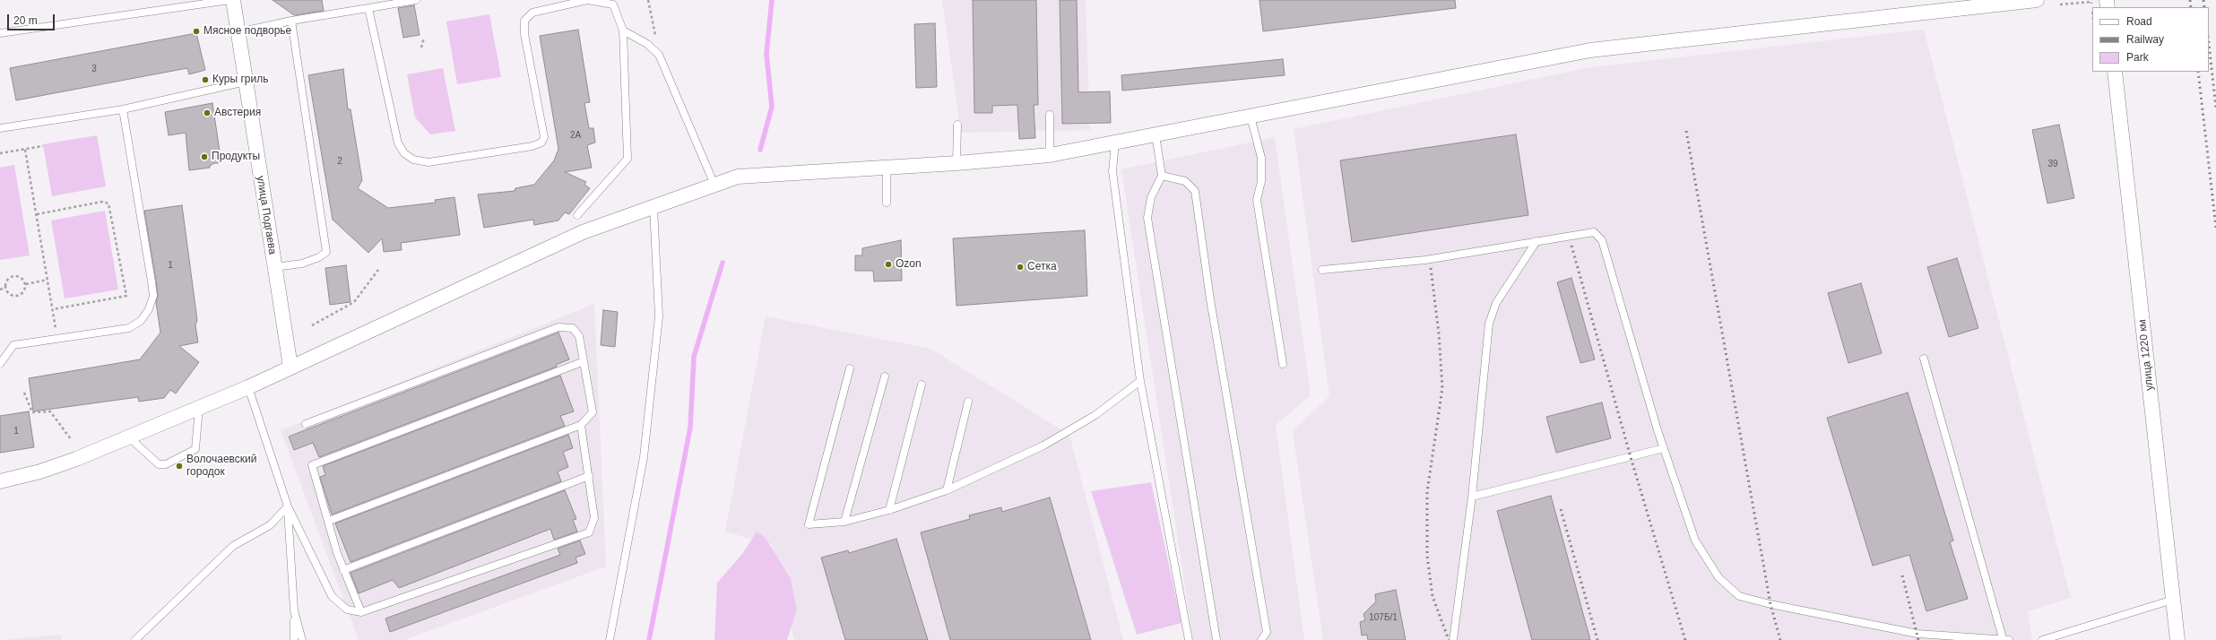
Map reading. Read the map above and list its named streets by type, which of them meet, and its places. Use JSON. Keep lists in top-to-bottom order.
{
  "streets": {
    "street": ["улица Подгаева", "улица 1220 км"]
  },
  "places": [
    "Мясное подворье",
    "Куры гриль",
    "Австерия",
    "Продукты",
    "Ozon",
    "Сетка",
    "Волочаевский городок"
  ],
  "house_numbers": [
    "3",
    "2А",
    "2",
    "39",
    "1",
    "1",
    "107Б/1"
  ],
  "legend": ["Road", "Railway", "Park"],
  "scale_bar": "20 m"
}
